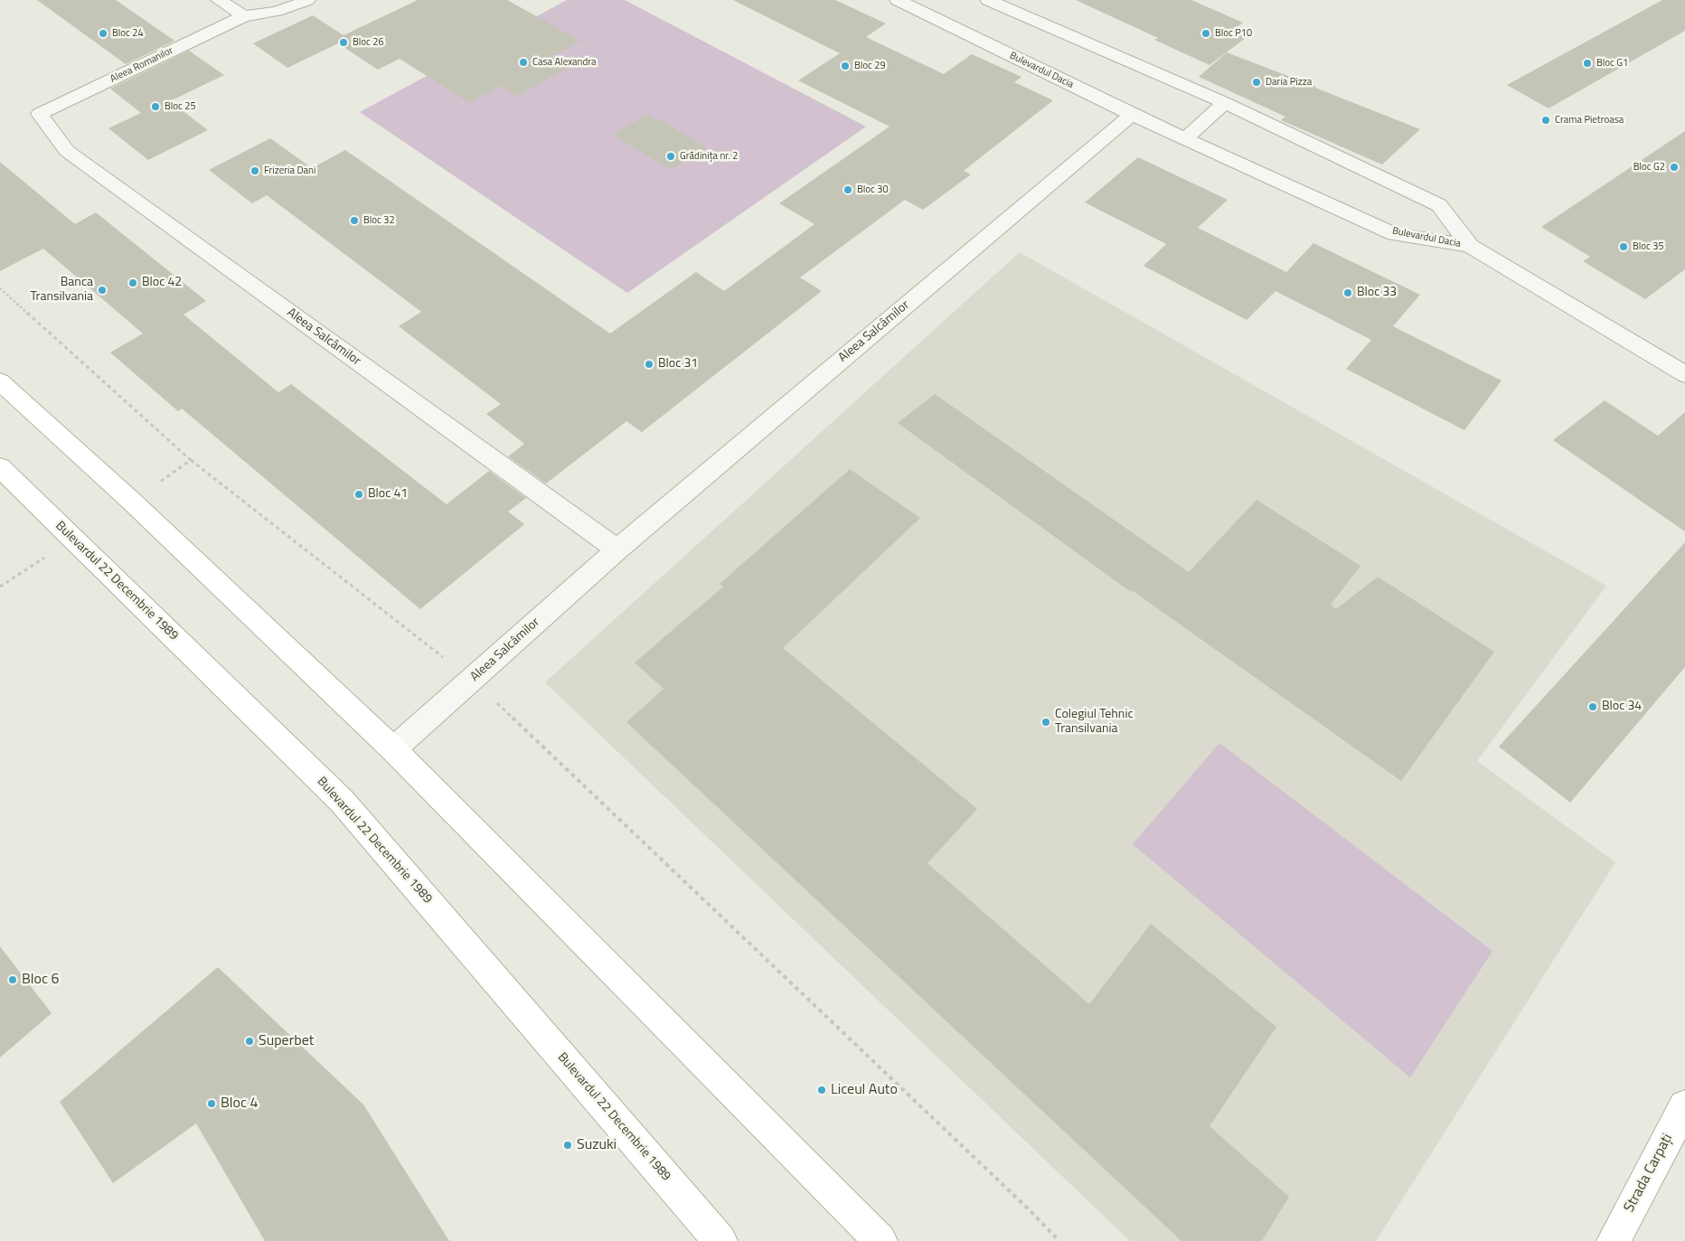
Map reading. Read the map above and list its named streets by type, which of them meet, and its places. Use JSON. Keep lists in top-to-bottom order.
{
  "streets": {
    "main road": ["Bulevardul 22 Decembrie 1989", "Strada Carpați"],
    "street": ["Aleea Romanilor", "Bulevardul Dacia", "Aleea Salcâmilor"]
  },
  "crossings": [
    ["Aleea Romanilor", "Aleea Salcâmilor"],
    ["Bulevardul Dacia", "Aleea Salcâmilor"]
  ],
  "places": [
    "Bloc 24",
    "Bloc P10",
    "Bloc 26",
    "Casa Alexandra",
    "Bloc G1",
    "Bloc 29",
    "Daria Pizza",
    "Bloc 25",
    "Crama Pietroasa",
    "Grădinița nr. 2",
    "Bloc G2",
    "Frizeria Dani",
    "Bloc 30",
    "Bloc 32",
    "Bloc 35",
    "Bloc 42",
    "Banca Transilvania",
    "Bloc 33",
    "Bloc 31",
    "Bloc 41",
    "Bloc 34",
    "Colegiul Tehnic Transilvania",
    "Bloc 6",
    "Superbet",
    "Liceul Auto",
    "Bloc 4",
    "Suzuki"
  ]
}
